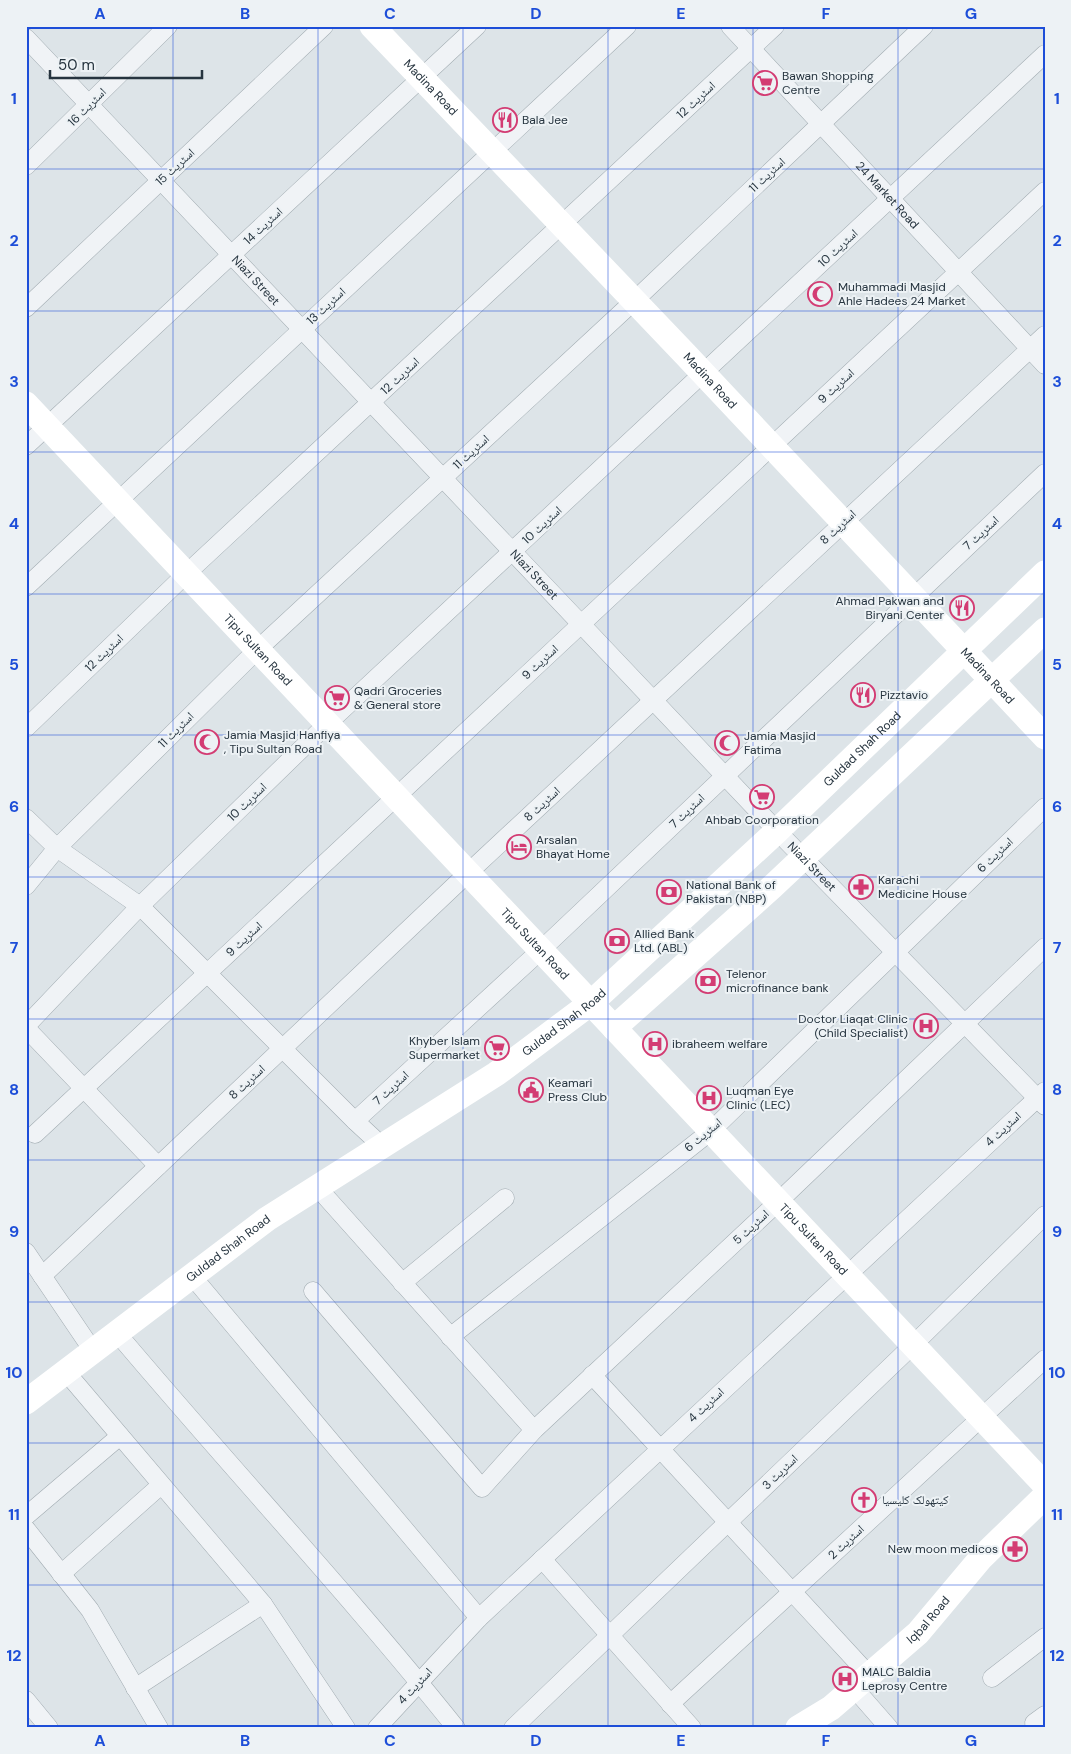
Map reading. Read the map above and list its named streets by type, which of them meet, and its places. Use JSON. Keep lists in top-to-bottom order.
{
  "streets": {
    "street": [
      "Madina Road",
      "اسٹریٹ 12",
      "اسٹریٹ 16",
      "اسٹریٹ 15",
      "اسٹریٹ 11",
      "24 Market Road",
      "اسٹریٹ 14",
      "اسٹریٹ 10",
      "Niazi Street",
      "اسٹریٹ 13",
      "اسٹریٹ 9",
      "اسٹریٹ 8",
      "اسٹریٹ 7",
      "Tipu Sultan Road",
      "Guldad Shah Road",
      "اسٹریٹ 6",
      "اسٹریٹ 4",
      "اسٹریٹ 5",
      "اسٹریٹ 3",
      "اسٹریٹ 2",
      "Iqbal Road"
    ]
  },
  "crossings": [
    ["Madina Road", "اسٹریٹ 12"],
    ["Madina Road", "اسٹریٹ 11"],
    ["Madina Road", "اسٹریٹ 14"],
    ["Madina Road", "اسٹریٹ 10"],
    ["Madina Road", "اسٹریٹ 13"],
    ["Madina Road", "اسٹریٹ 9"],
    ["Madina Road", "اسٹریٹ 8"],
    ["Madina Road", "اسٹریٹ 7"],
    ["Madina Road", "Guldad Shah Road"],
    ["اسٹریٹ 12", "24 Market Road"],
    ["اسٹریٹ 12", "Niazi Street"],
    ["اسٹریٹ 12", "Tipu Sultan Road"],
    ["اسٹریٹ 16", "Niazi Street"],
    ["اسٹریٹ 15", "Niazi Street"],
    ["اسٹریٹ 11", "24 Market Road"],
    ["اسٹریٹ 11", "Niazi Street"],
    ["اسٹریٹ 11", "Tipu Sultan Road"],
    ["24 Market Road", "اسٹریٹ 10"],
    ["24 Market Road", "اسٹریٹ 9"],
    ["24 Market Road", "اسٹریٹ 8"],
    ["اسٹریٹ 14", "Niazi Street"],
    ["اسٹریٹ 14", "Tipu Sultan Road"],
    ["اسٹریٹ 10", "Niazi Street"],
    ["اسٹریٹ 10", "Tipu Sultan Road"],
    ["Niazi Street", "اسٹریٹ 13"],
    ["Niazi Street", "اسٹریٹ 9"],
    ["Niazi Street", "اسٹریٹ 8"],
    ["Niazi Street", "اسٹریٹ 7"],
    ["Niazi Street", "Guldad Shah Road"],
    ["Niazi Street", "اسٹریٹ 6"],
    ["Niazi Street", "اسٹریٹ 4"],
    ["Niazi Street", "اسٹریٹ 5"],
    ["اسٹریٹ 13", "Tipu Sultan Road"],
    ["اسٹریٹ 9", "Tipu Sultan Road"],
    ["اسٹریٹ 8", "Tipu Sultan Road"],
    ["اسٹریٹ 7", "Tipu Sultan Road"],
    ["Tipu Sultan Road", "Guldad Shah Road"],
    ["Tipu Sultan Road", "اسٹریٹ 6"],
    ["Tipu Sultan Road", "اسٹریٹ 4"],
    ["Tipu Sultan Road", "اسٹریٹ 5"],
    ["Tipu Sultan Road", "اسٹریٹ 3"],
    ["Tipu Sultan Road", "اسٹریٹ 2"]
  ],
  "places": {
    "supermarket": [
      "Bawan Shopping Centre",
      "Qadri Groceries & General store",
      "Ahbab Coorporation",
      "Khyber Islam Supermarket"
    ],
    "restaurant": ["Bala Jee", "Ahmad Pakwan and Biryani Center", "Pizztavio"],
    "mosque": ["Muhammadi Masjid Ahle Hadees 24 Market", "Jamia Masjid Hanfiya , Tipu Sultan Road", "Jamia Masjid Fatima"],
    "hotel": ["Arsalan Bhayat Home"],
    "pharmacy": ["Karachi Medicine House", "New moon medicos"],
    "bank": ["National Bank of Pakistan (NBP)", "Allied Bank Ltd. (ABL)", "Telenor microfinance bank"],
    "hospital": [
      "Doctor Liaqat Clinic (Child Specialist)",
      "ibraheem welfare",
      "Luqman Eye Clinic (LEC)",
      "MALC Baldia Leprosy Centre"
    ],
    "public building": ["Keamari Press Club"],
    "church": ["کیتھولک کلیسیا"]
  },
  "scale_bar": "50 m",
  "grid": {
    "columns": [
      "A",
      "B",
      "C",
      "D",
      "E",
      "F",
      "G"
    ],
    "rows": [
      "1",
      "2",
      "3",
      "4",
      "5",
      "6",
      "7",
      "8",
      "9",
      "10",
      "11",
      "12"
    ]
  }
}
